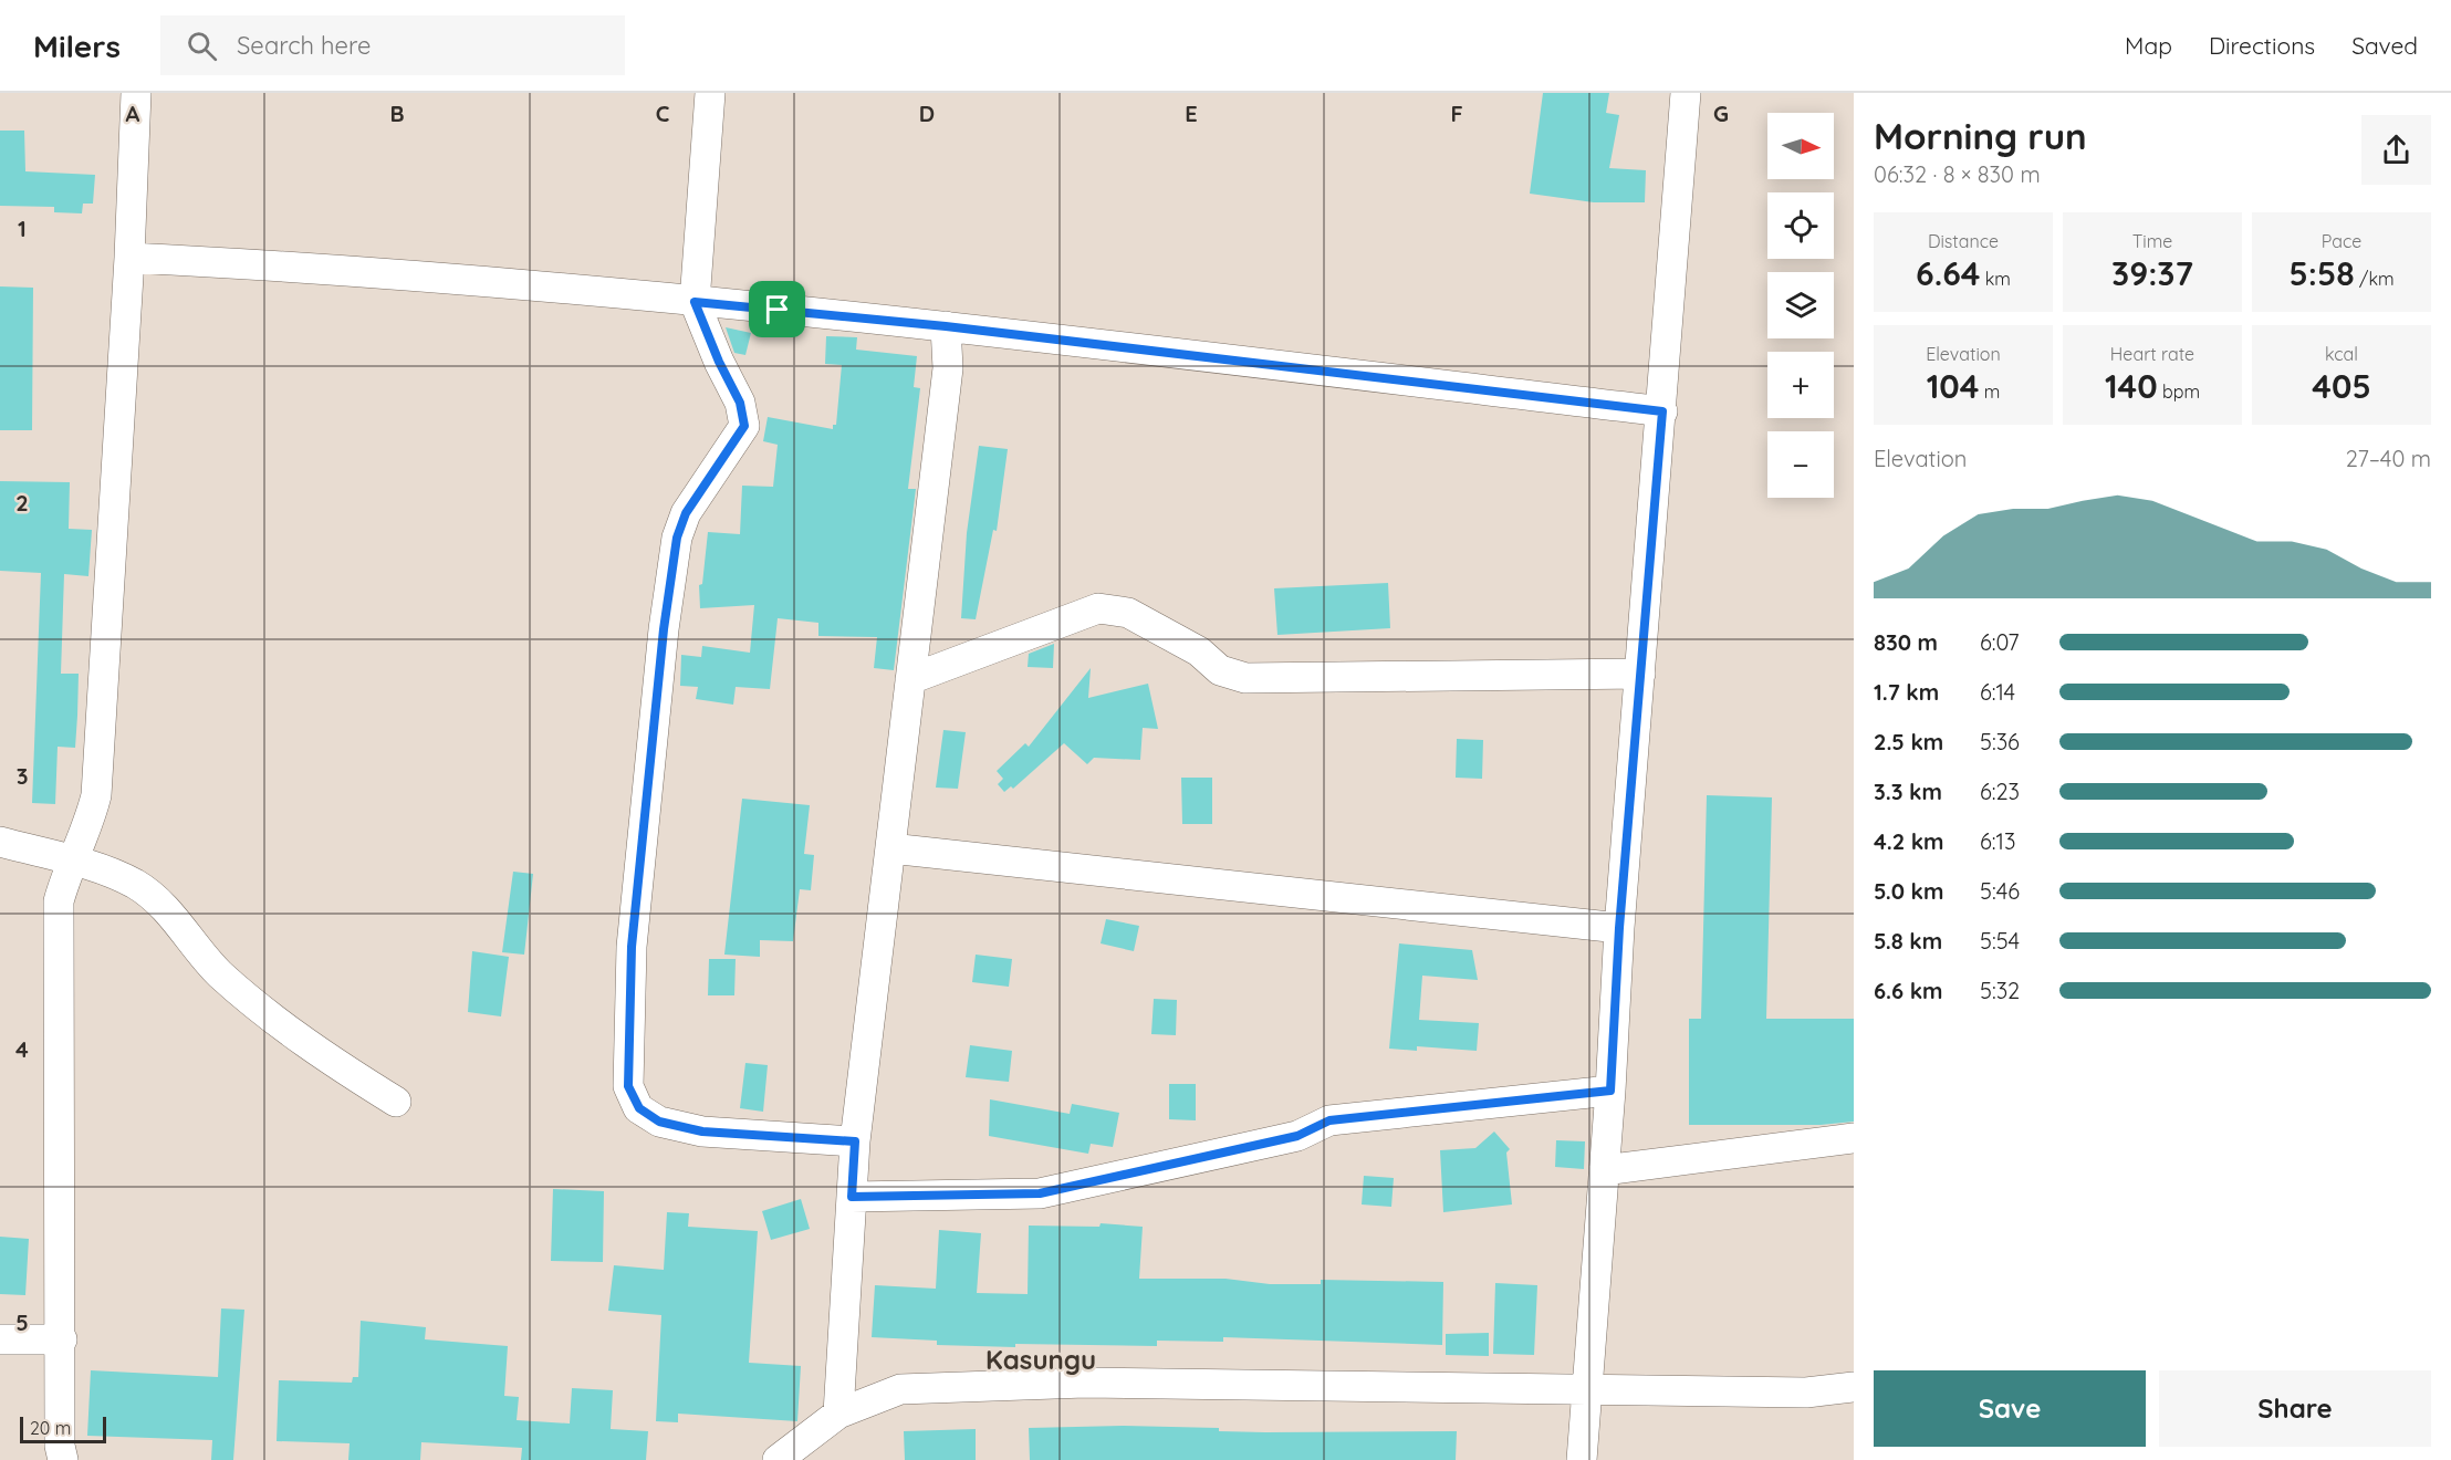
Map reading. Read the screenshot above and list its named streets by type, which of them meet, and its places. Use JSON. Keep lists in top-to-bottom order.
{
  "districts": ["Kasungu"],
  "scale_bar": "20 m",
  "north": "right",
  "page": {
    "header": "Milers",
    "search": "Search here",
    "nav": ["Map", "Directions", "Saved"],
    "heading": ["Morning run", "06:32 · 8 × 830 m"],
    "map_buttons": ["+", "−"],
    "stats": [
      ["Distance", "6.64 km"],
      ["Time", "39:37"],
      ["Pace", "5:58 /km"],
      ["Elevation", "104 m"],
      ["Heart rate", "140 bpm"],
      ["kcal", "405"]
    ],
    "chart": ["Elevation", "27–40 m"],
    "list": [
      {
        "name": "830 m",
        "note": "6:07"
      },
      {
        "name": "1.7 km",
        "note": "6:14"
      },
      {
        "name": "2.5 km",
        "note": "5:36"
      },
      {
        "name": "3.3 km",
        "note": "6:23"
      },
      {
        "name": "4.2 km",
        "note": "6:13"
      },
      {
        "name": "5.0 km",
        "note": "5:46"
      },
      {
        "name": "5.8 km",
        "note": "5:54"
      },
      {
        "name": "6.6 km",
        "note": "5:32"
      }
    ],
    "buttons": ["Save", "Share"],
    "scale": "20 m"
  },
  "grid": {
    "columns": [
      "A",
      "B",
      "C",
      "D",
      "E",
      "F",
      "G"
    ],
    "rows": [
      "1",
      "2",
      "3",
      "4",
      "5"
    ]
  }
}
